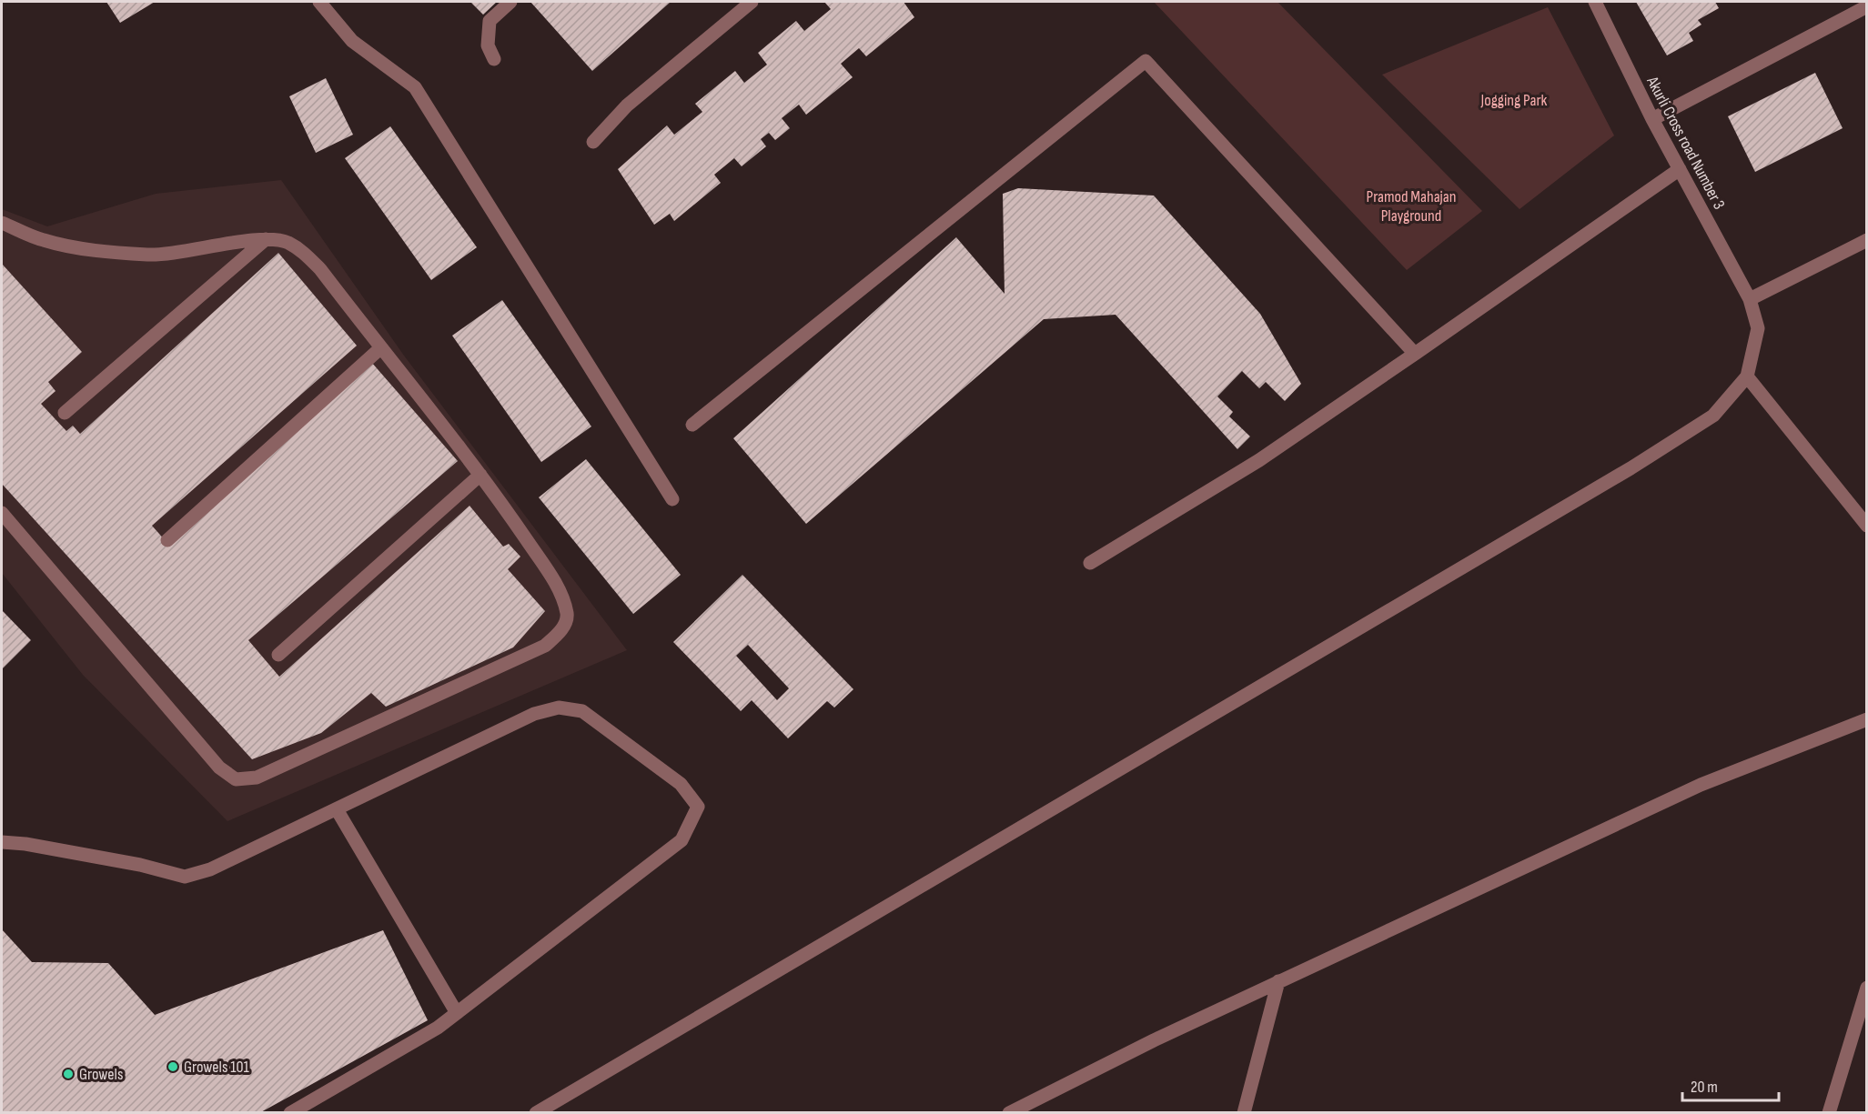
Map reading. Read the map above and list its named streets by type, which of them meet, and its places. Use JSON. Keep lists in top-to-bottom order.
{
  "streets": {
    "street": ["Akurli Cross road Number 3"]
  },
  "parks": ["Jogging Park", "Pramod Mahajan Playground"],
  "places": ["Growels 101", "Growels"],
  "scale_bar": "20 m"
}
